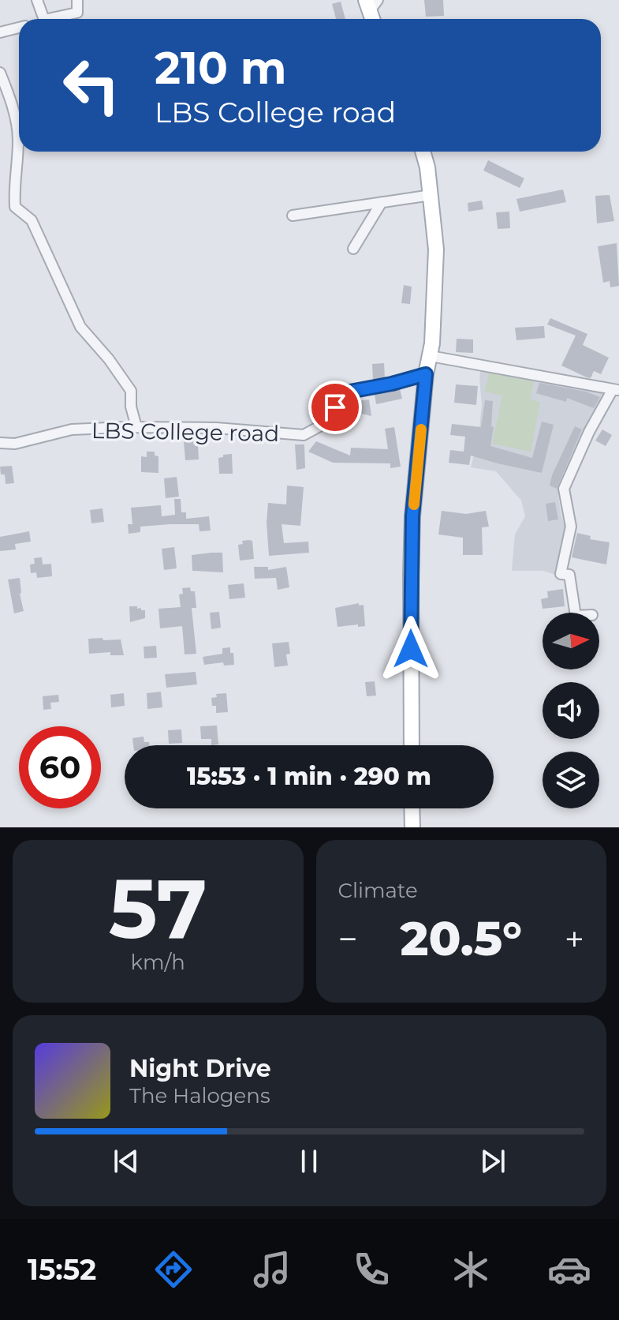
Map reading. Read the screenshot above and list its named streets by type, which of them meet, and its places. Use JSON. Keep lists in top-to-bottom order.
{
  "streets": {
    "street": ["LBS College road"]
  },
  "north": "right",
  "page": {
    "turn": ["210 m", "LBS College road"],
    "limit": "60",
    "trip": "15:53 · 1 min · 290 m",
    "tile": [
      ["57", "km/h"],
      "Climate"
    ],
    "heat": ["−", "20.5°", "+"],
    "song": ["Night Drive", "The Halogens"],
    "tabs": "15:52"
  }
}
